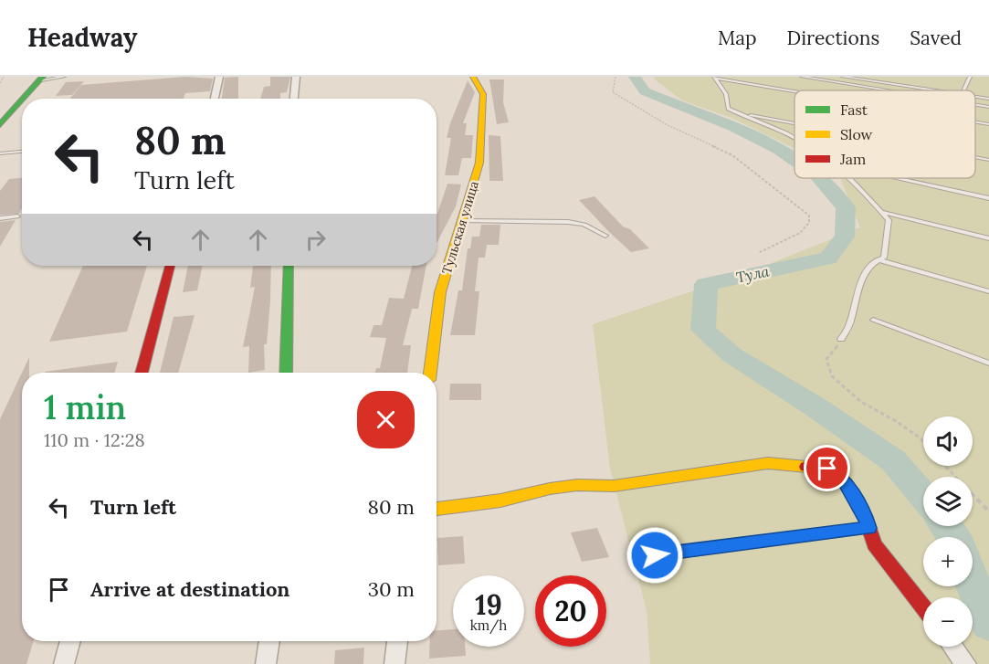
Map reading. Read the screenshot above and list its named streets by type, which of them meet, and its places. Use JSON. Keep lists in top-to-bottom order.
{
  "streets": {
    "street": ["Тульская улица"]
  },
  "water": ["Тула"],
  "legend": ["Fast", "Slow", "Jam"],
  "page": {
    "header": "Headway",
    "nav": ["Map", "Directions", "Saved"],
    "turn": ["80 m", "Turn left"],
    "heading": ["1 min", "110 m · 12:28"],
    "map_buttons": ["+", "−"],
    "list": [
      {
        "name": "Turn left",
        "value": "80 m"
      },
      {
        "name": "Arrive at destination",
        "value": "30 m"
      }
    ],
    "speed": "19 km/h",
    "limit": "20"
  }
}
